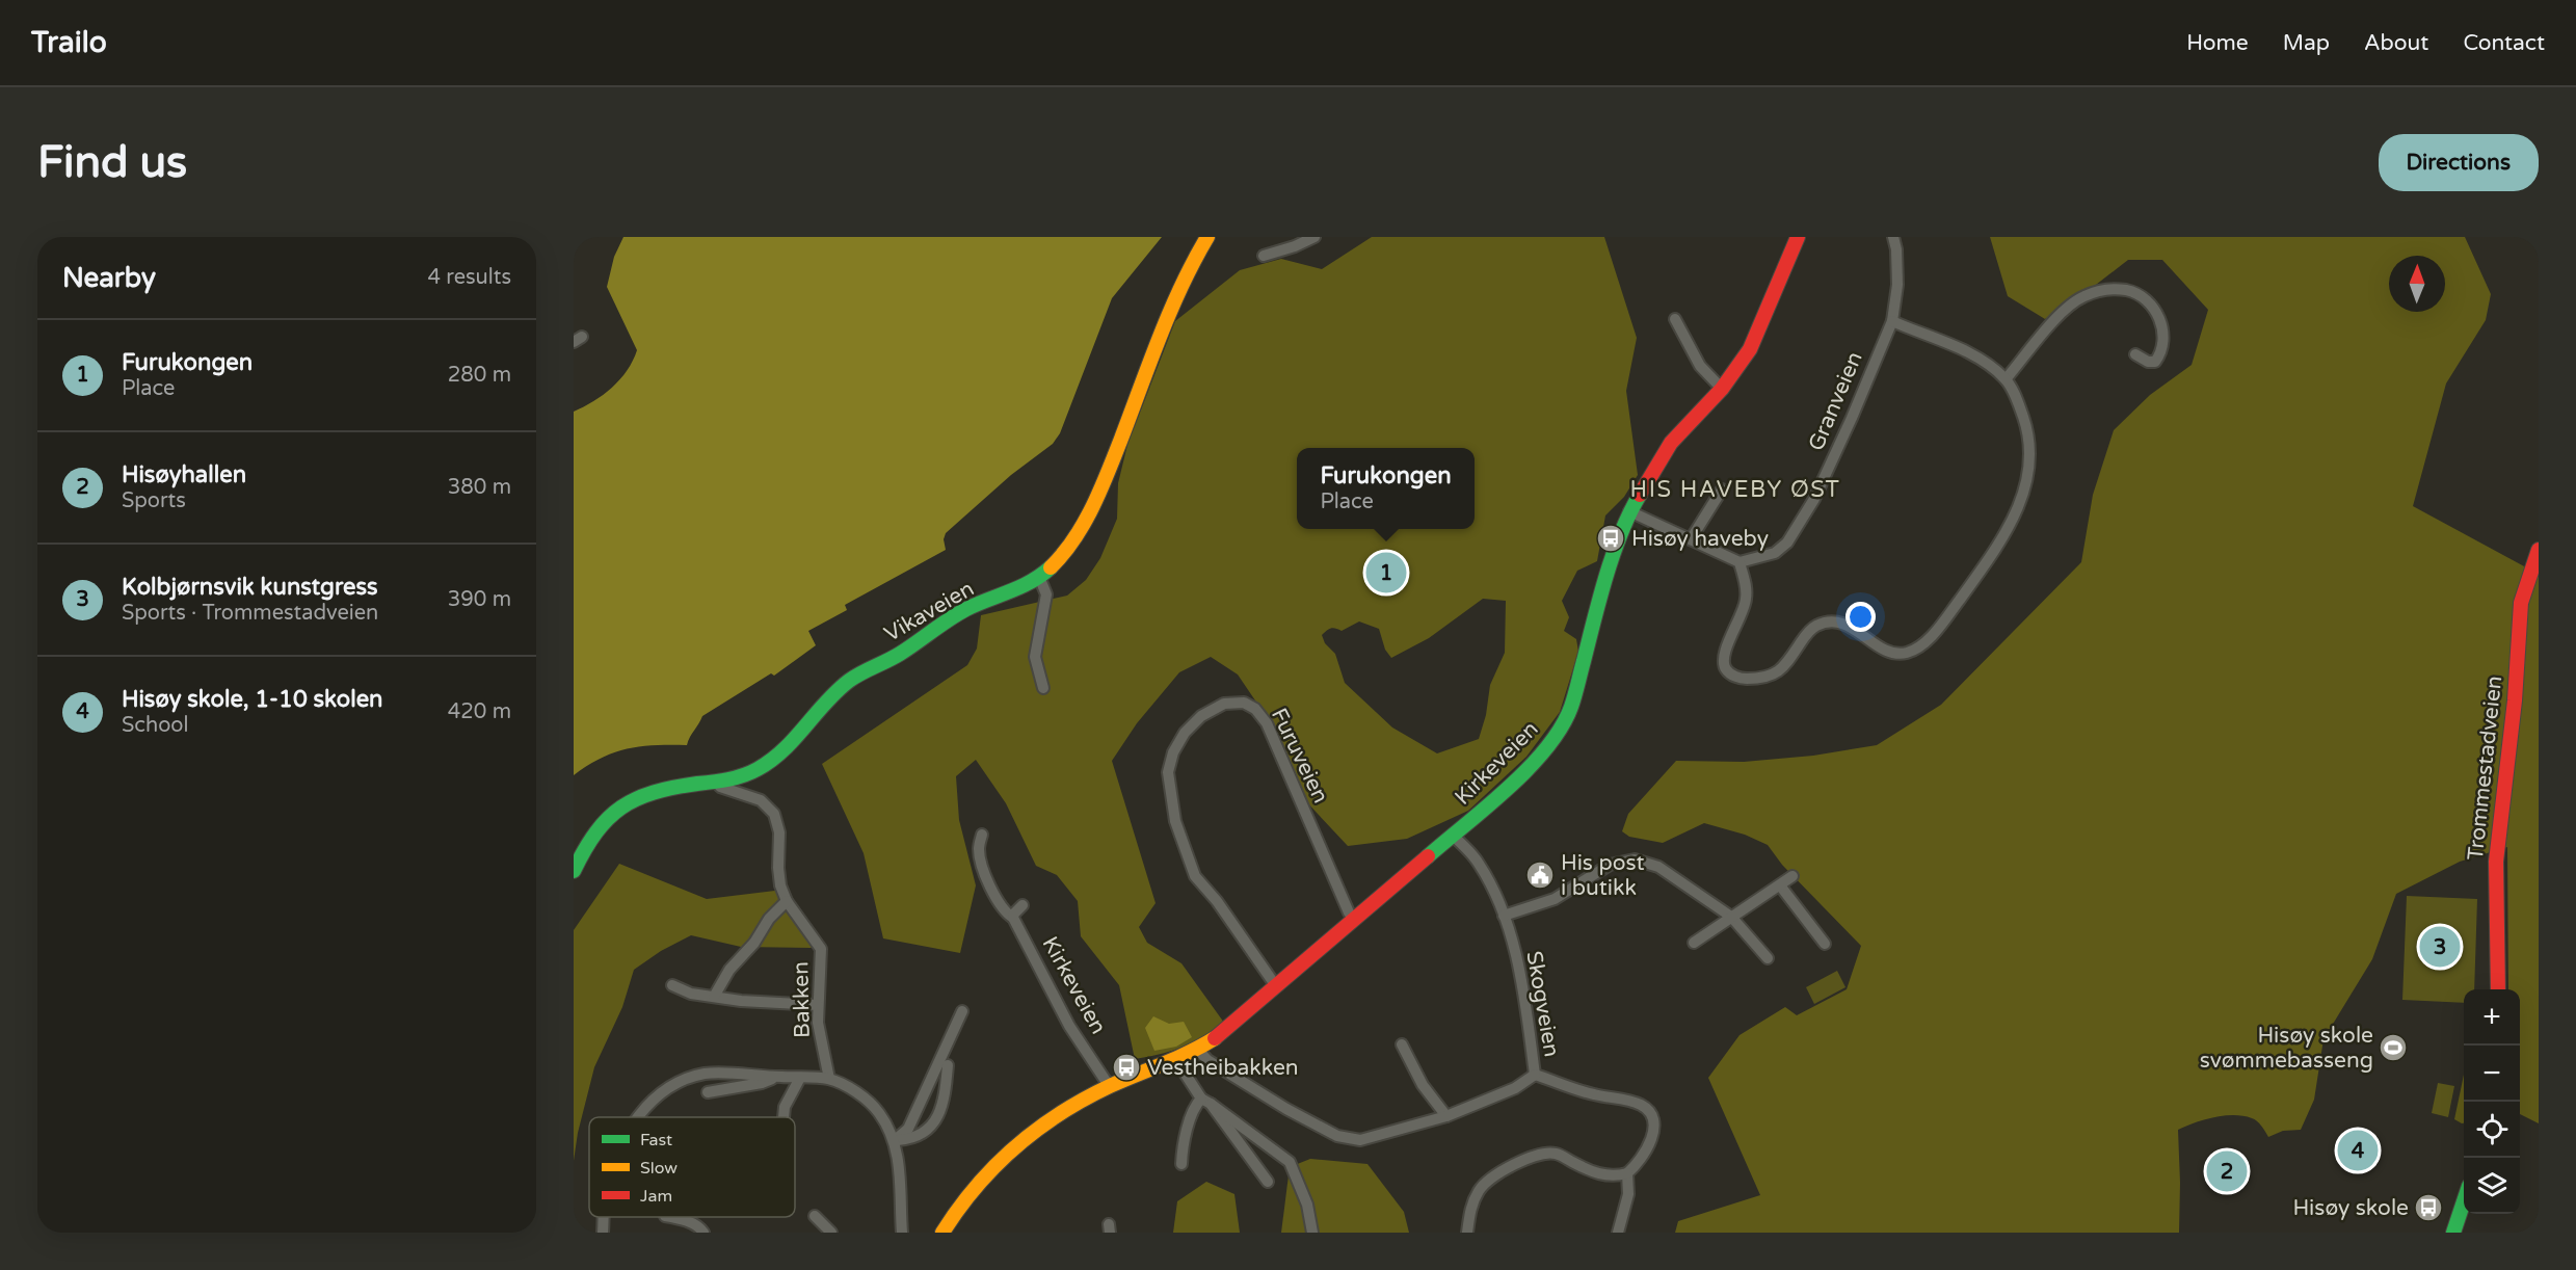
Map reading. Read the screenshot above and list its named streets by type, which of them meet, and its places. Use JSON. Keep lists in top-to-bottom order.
{
  "streets": {
    "main road": ["Vikaveien", "Kirkeveien", "Trommestadveien"],
    "street": [
      "Granveien",
      "Furuveien",
      "Bakken",
      "Skogveien"
    ]
  },
  "crossings": [
    ["Vikaveien", "Bakken"],
    ["Furuveien", "Kirkeveien"],
    ["Kirkeveien", "Skogveien"]
  ],
  "districts": ["HIS HAVEBY ØST"],
  "places": {
    "bus stop": ["Hisøy haveby", "Vestheibakken", "Hisøy skole"],
    "public building": ["His post i butikk"],
    "sports": ["Hisøy skole svømmebasseng"]
  },
  "legend": ["Fast", "Slow", "Jam"],
  "north": "top",
  "page": {
    "header": "Trailo",
    "nav": [
      "Home",
      "Map",
      "About",
      "Contact"
    ],
    "buttons": "Directions",
    "title": "Find us",
    "heading": ["Nearby", "4 results"],
    "list": [
      {
        "mark": "1",
        "name": "Furukongen",
        "note": "Place",
        "value": "280 m"
      },
      {
        "mark": "2",
        "name": "Hisøyhallen",
        "note": "Sports",
        "value": "380 m"
      },
      {
        "mark": "3",
        "name": "Kolbjørnsvik kunstgress",
        "note": "Sports · Trommestadveien",
        "value": "390 m"
      },
      {
        "mark": "4",
        "name": "Hisøy skole, 1-10 skolen",
        "note": "School",
        "value": "420 m"
      }
    ],
    "popup": ["Furukongen", "Place"],
    "pins": [
      "1",
      "3",
      "4",
      "2"
    ],
    "map_buttons": ["+", "−"]
  }
}
